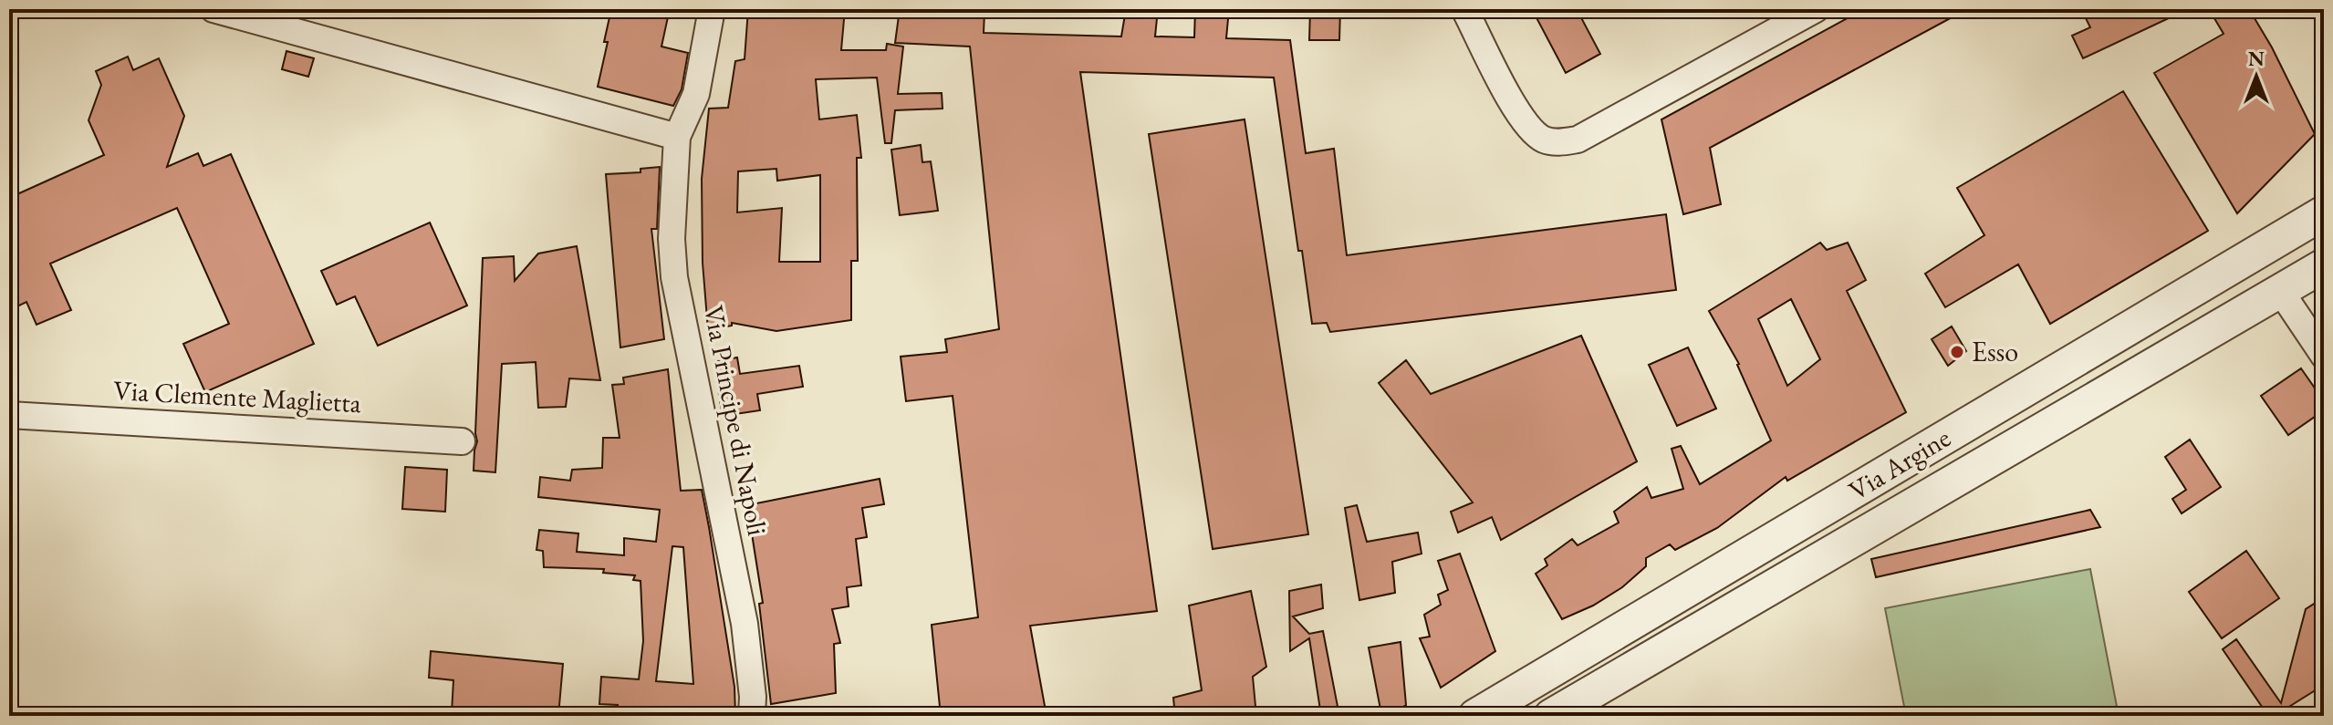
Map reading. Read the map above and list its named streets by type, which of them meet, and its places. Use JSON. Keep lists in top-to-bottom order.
{
  "streets": {
    "street": ["Via Clemente Maglietta", "Via Principe di Napoli", "Via Argine"]
  },
  "places": ["Esso"],
  "north": "top"
}
